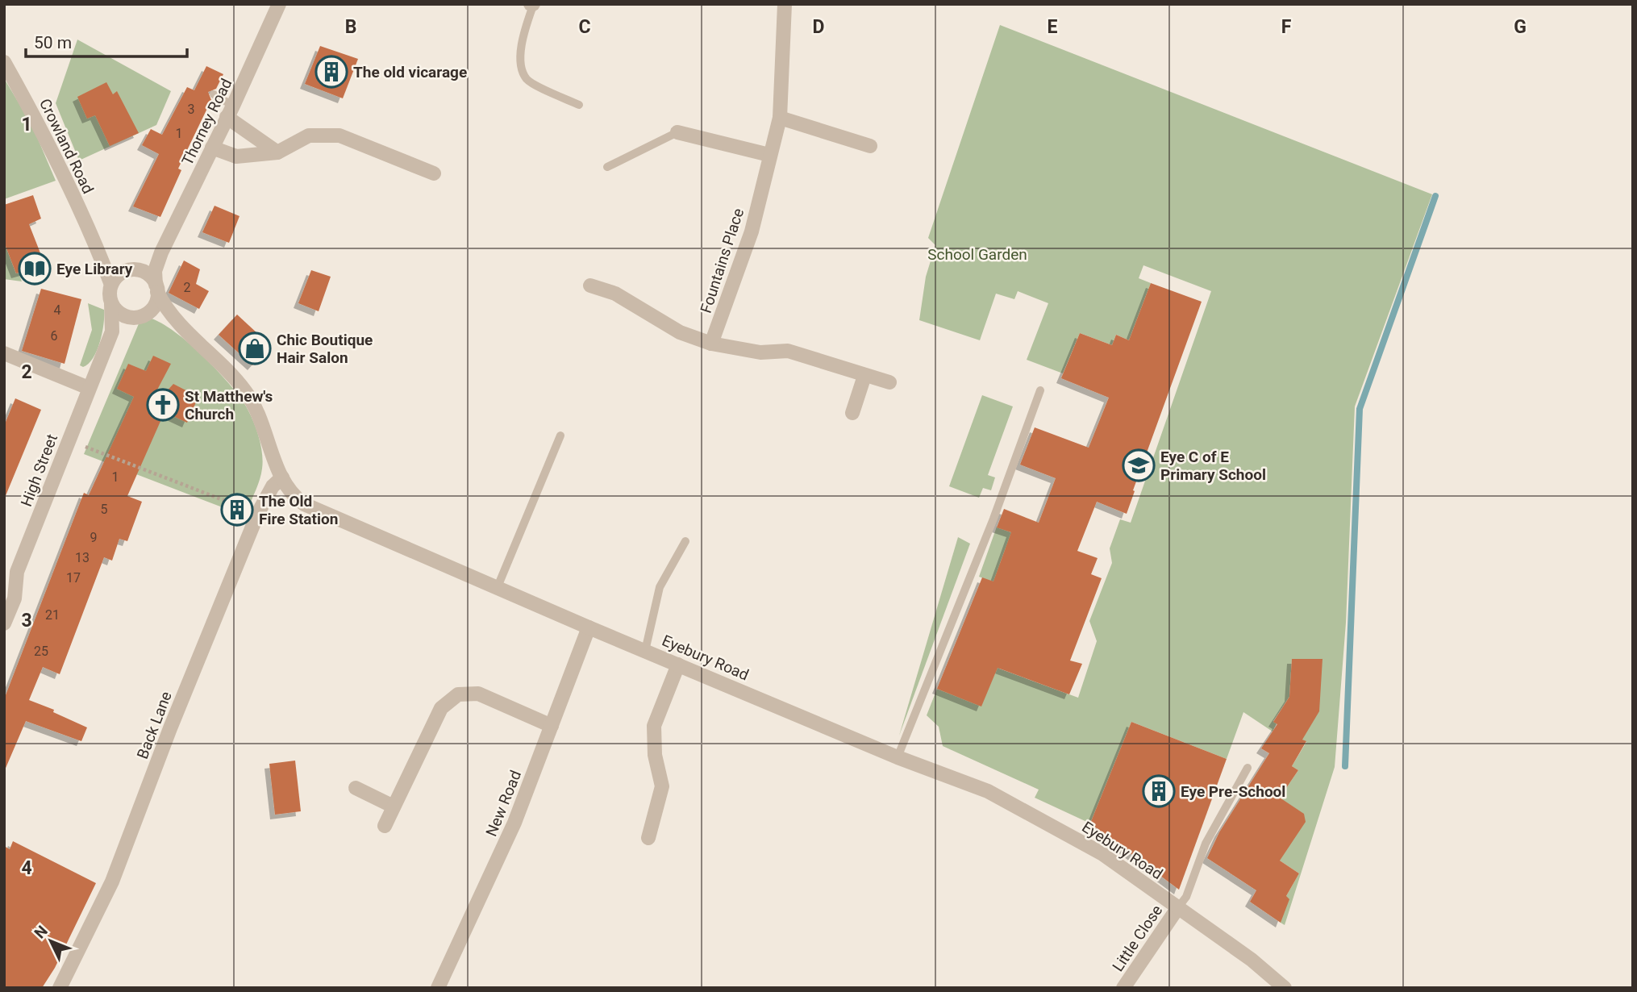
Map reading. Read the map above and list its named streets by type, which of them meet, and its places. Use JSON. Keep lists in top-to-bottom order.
{
  "streets": {
    "street": [
      "Thorney Road",
      "Crowland Road",
      "Fountains Place",
      "High Street",
      "Eyebury Road",
      "Back Lane",
      "New Road",
      "Little Close"
    ]
  },
  "crossings": [
    ["Thorney Road", "Crowland Road"],
    ["Thorney Road", "High Street"],
    ["Thorney Road", "Eyebury Road"],
    ["Crowland Road", "High Street"],
    ["Crowland Road", "Eyebury Road"],
    ["High Street", "Eyebury Road"],
    ["Eyebury Road", "Back Lane"],
    ["Eyebury Road", "New Road"],
    ["Eyebury Road", "Little Close"]
  ],
  "parks": ["School Garden"],
  "places": {
    "building": ["The old vicarage", "The Old Fire Station", "Eye Pre-School"],
    "library": ["Eye Library"],
    "shop": ["Chic Boutique Hair Salon"],
    "church": ["St Matthew's Church"],
    "school or university": ["Eye C of E Primary School"]
  },
  "house_numbers": [
    "3",
    "1",
    "2",
    "4",
    "6",
    "1",
    "5",
    "9",
    "13",
    "17",
    "21",
    "25"
  ],
  "scale_bar": "50 m",
  "north": "top left",
  "grid": {
    "columns": [
      "B",
      "C",
      "D",
      "E",
      "F",
      "G"
    ],
    "rows": [
      "1",
      "2",
      "3",
      "4"
    ]
  }
}
